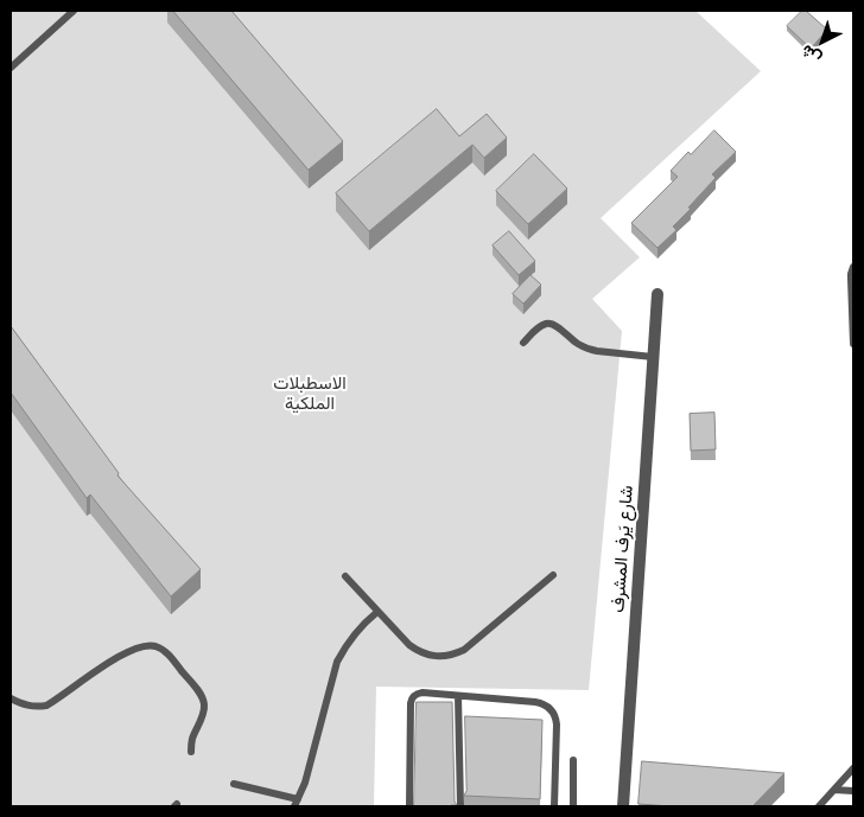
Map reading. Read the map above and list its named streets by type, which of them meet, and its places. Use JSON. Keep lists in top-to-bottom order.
{
  "streets": {
    "street": ["شارع يَرف المشرف"]
  },
  "parks": ["الاسطبلات الملكية"],
  "north": "bottom left"
}
